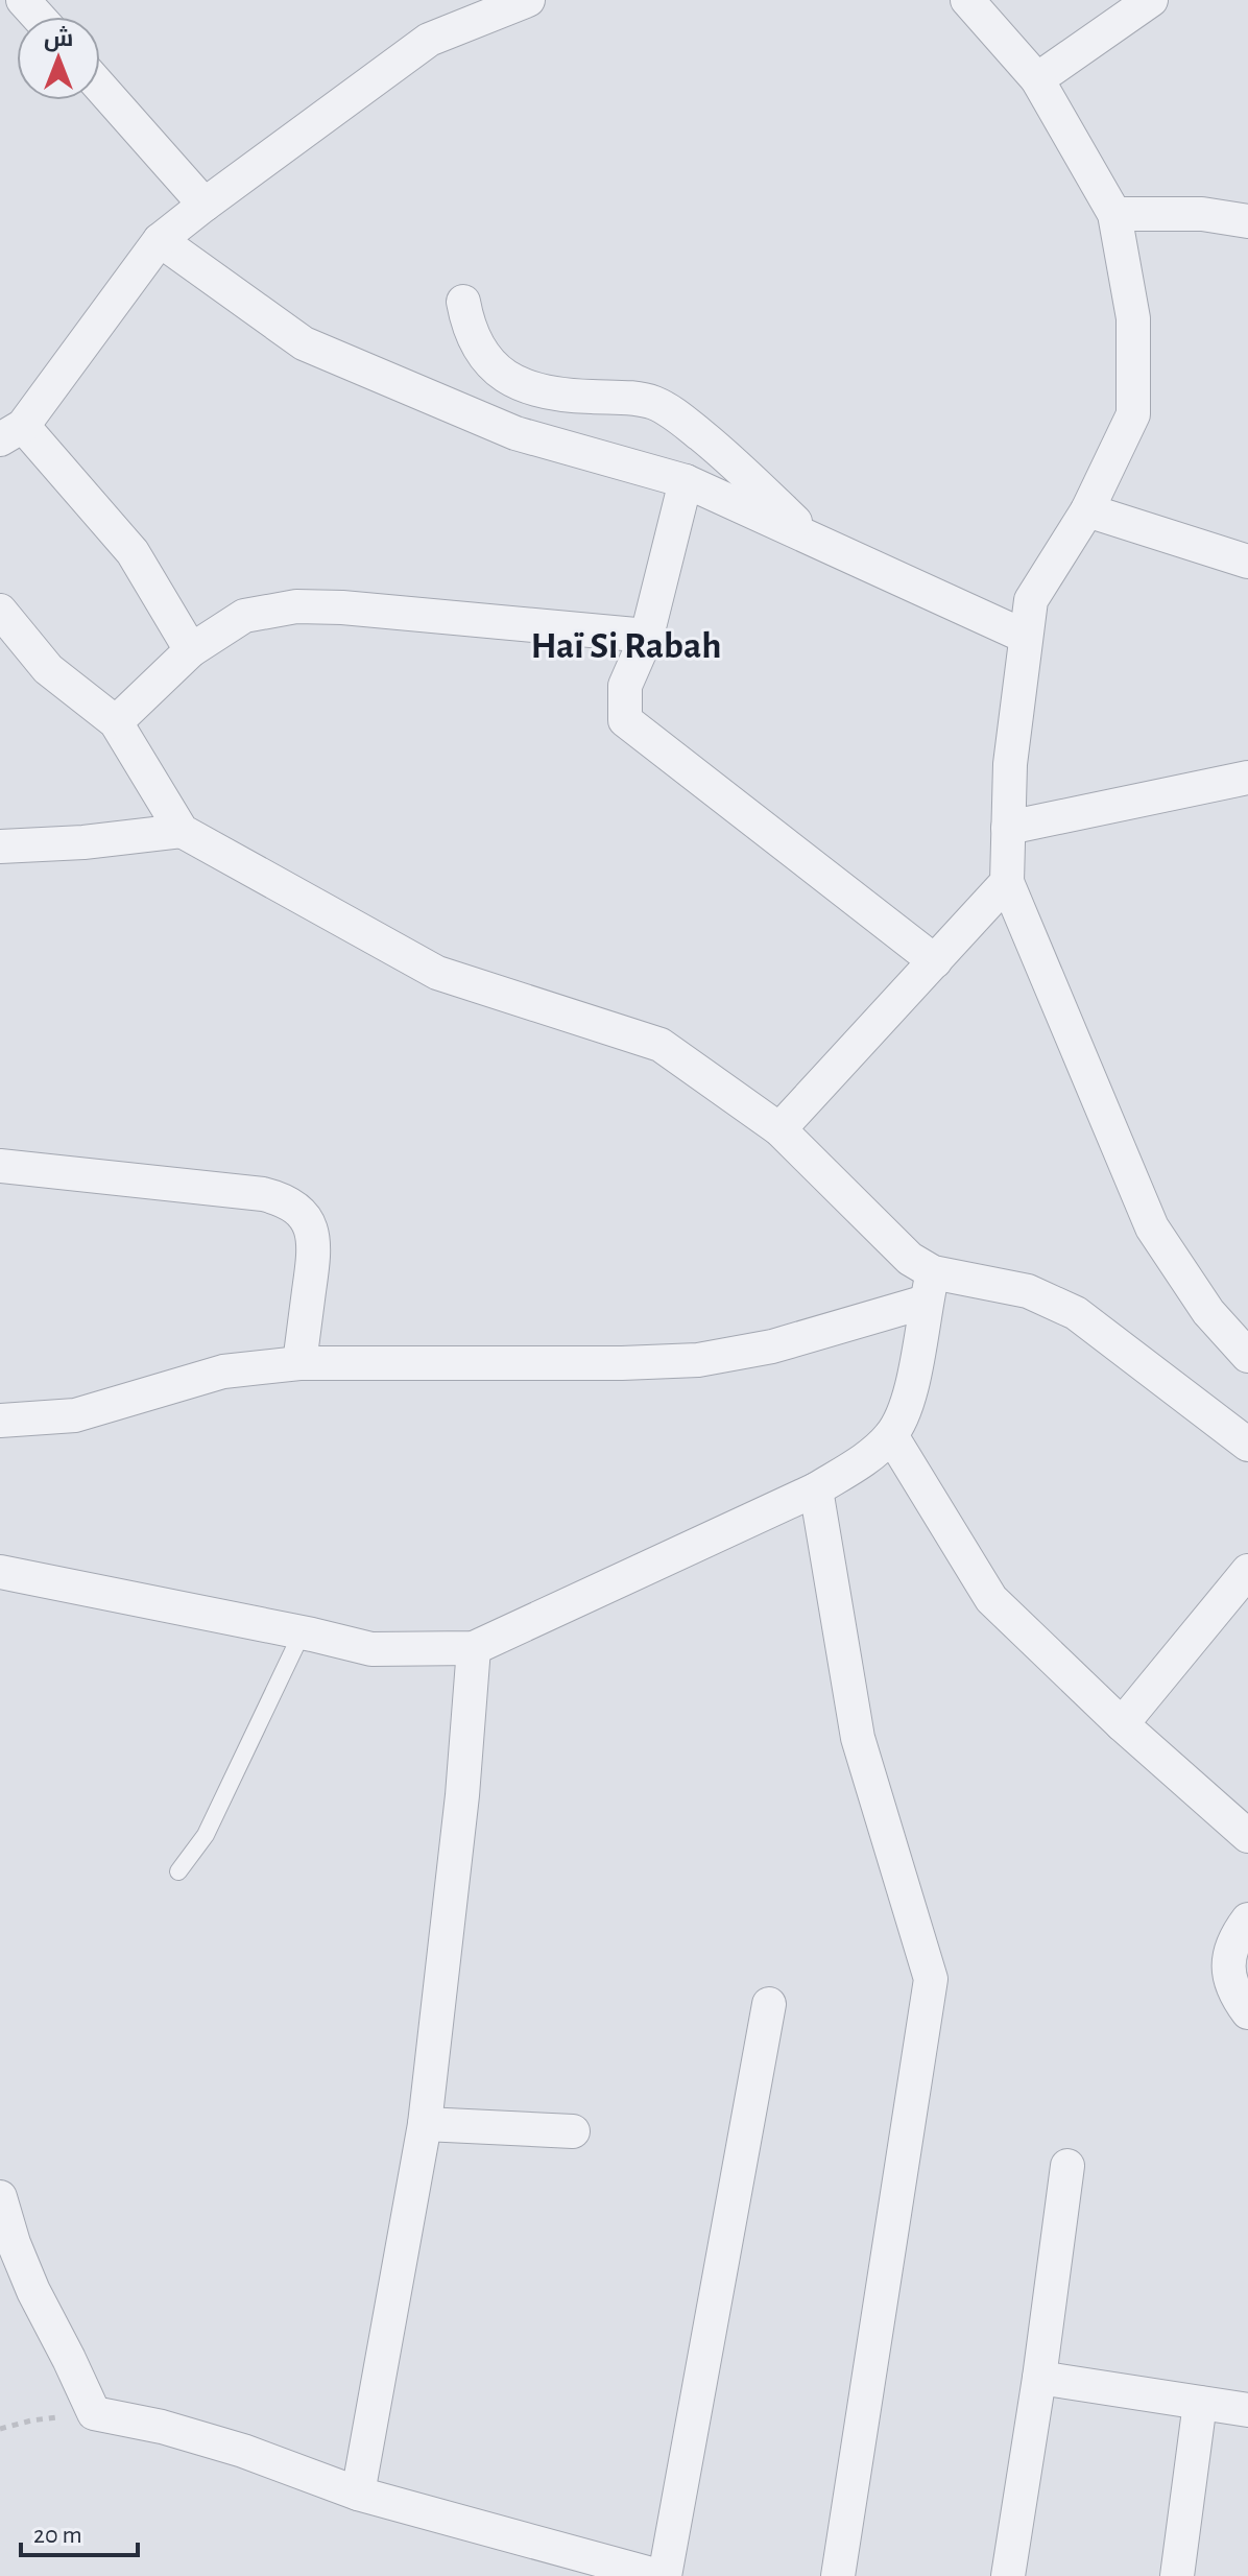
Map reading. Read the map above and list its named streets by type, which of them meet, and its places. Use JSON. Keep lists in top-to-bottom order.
{
  "districts": ["Haï Si Rabah"],
  "scale_bar": "20 m",
  "north": "top"
}
